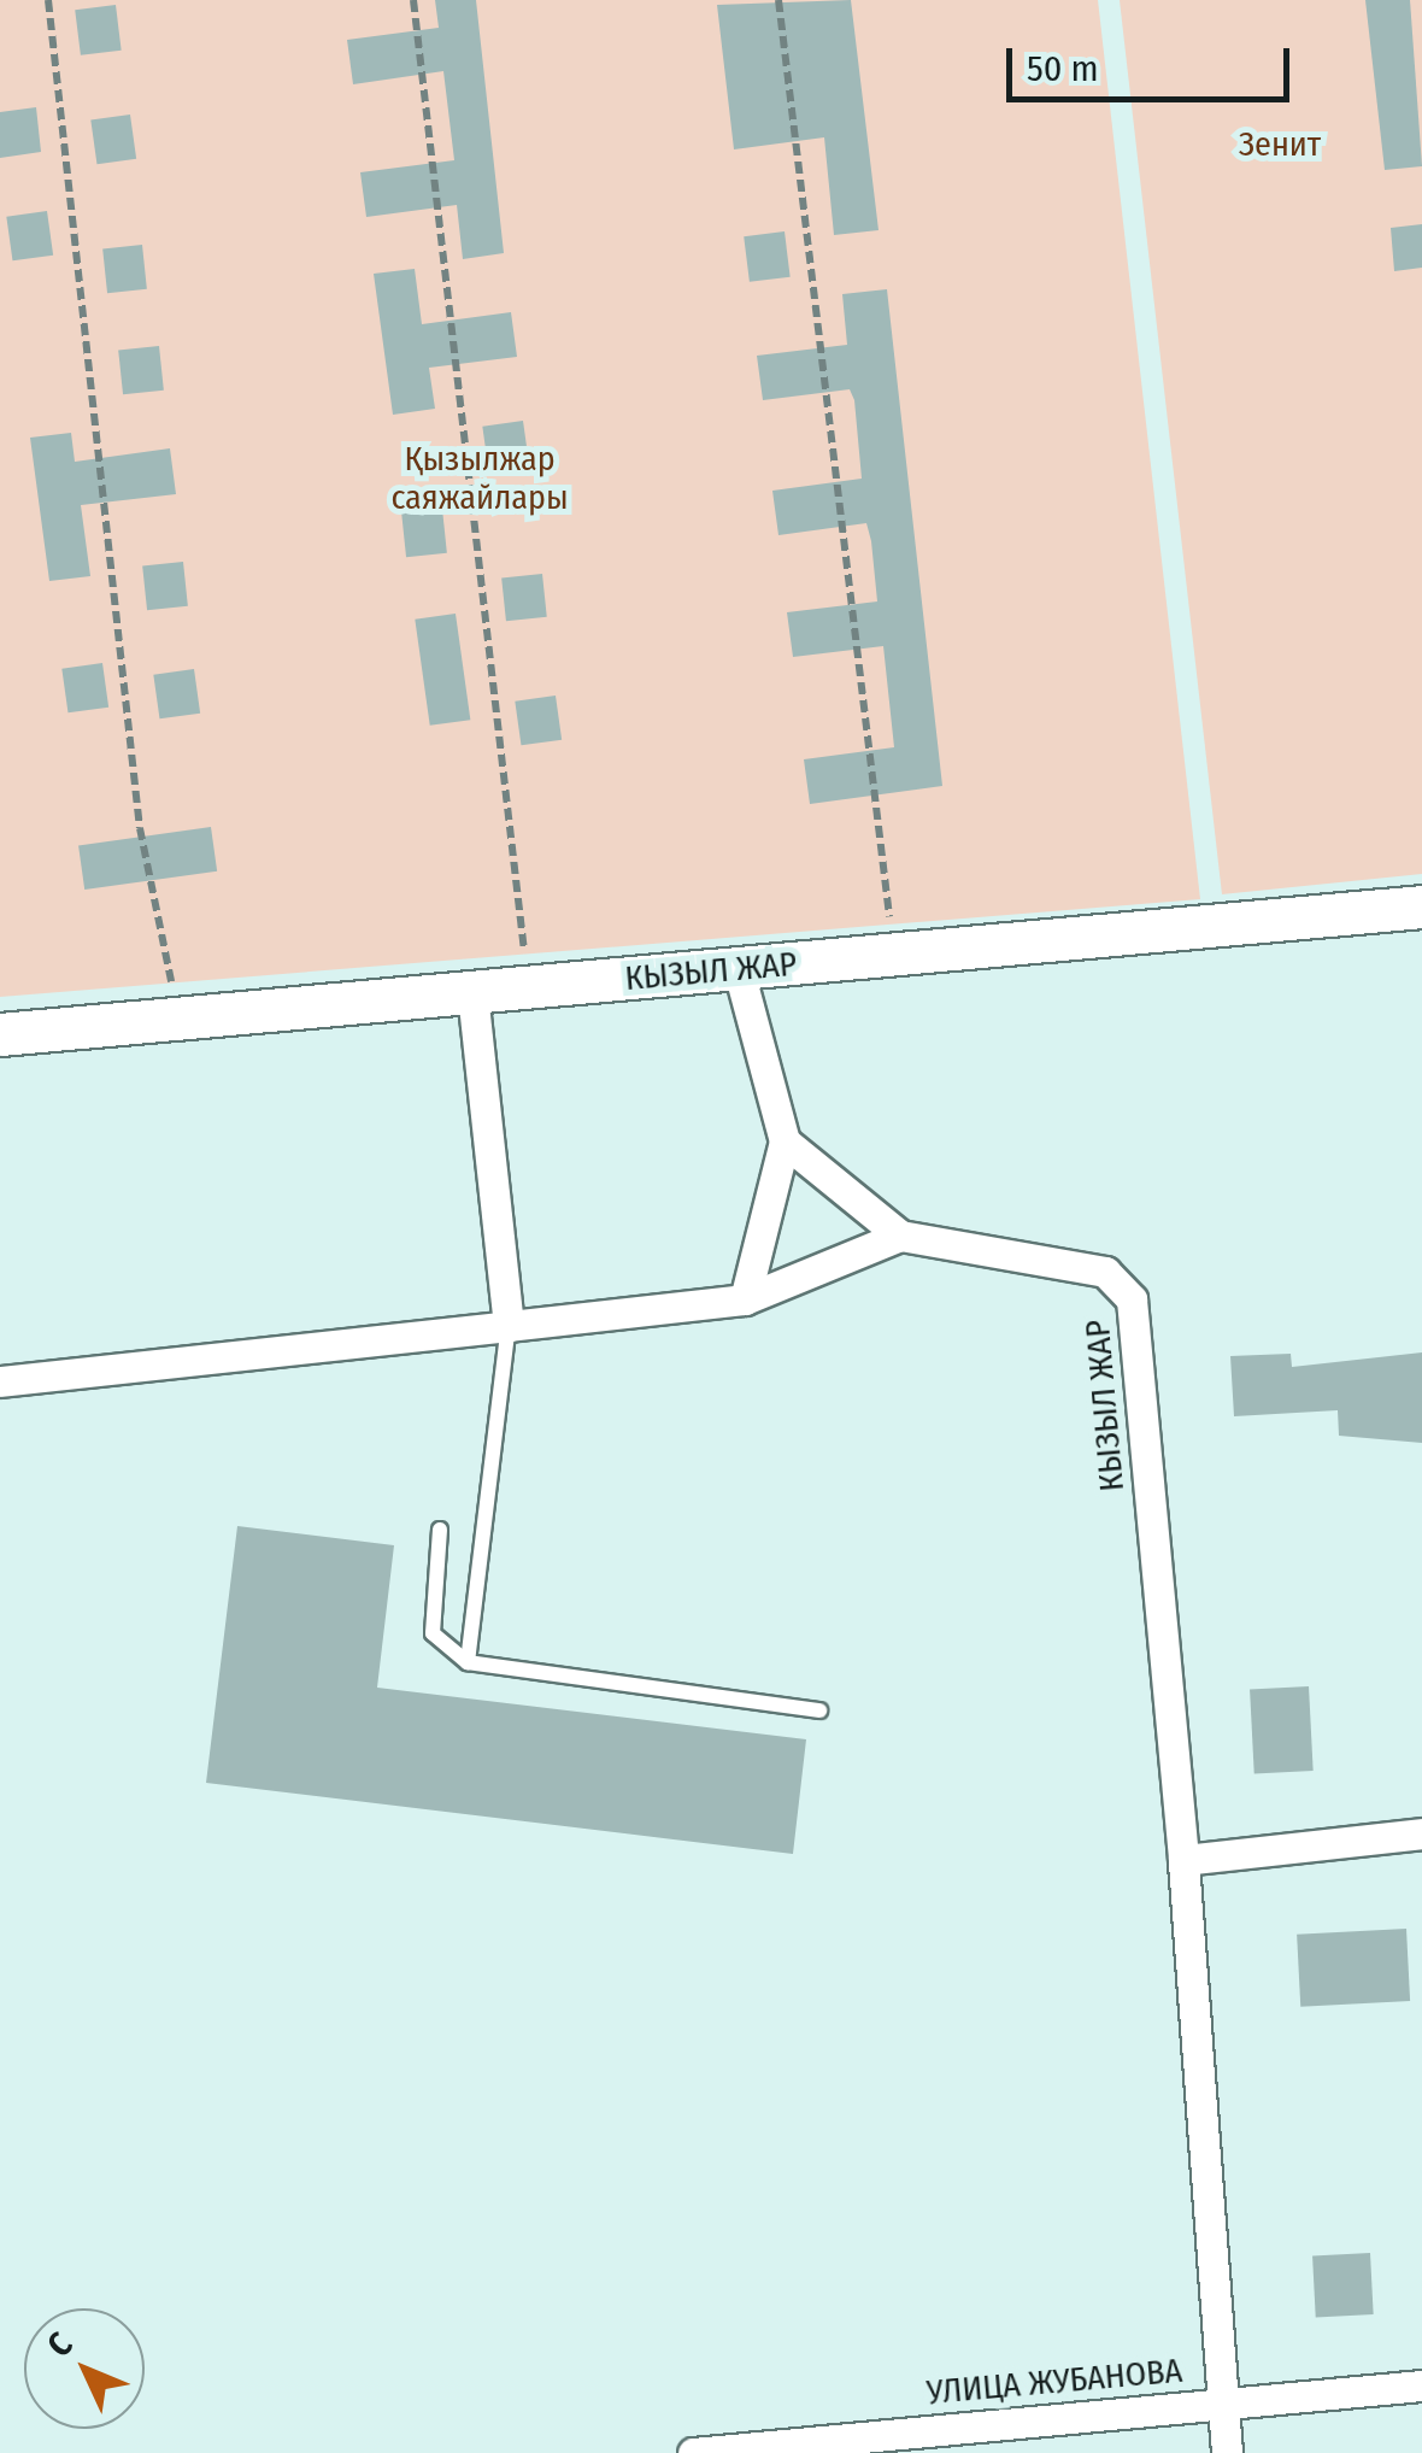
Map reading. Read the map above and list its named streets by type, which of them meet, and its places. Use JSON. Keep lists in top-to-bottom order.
{
  "streets": {
    "main road": ["КЫЗЫЛ ЖАР"],
    "street": ["УЛИЦА ЖУБАНОВА"]
  },
  "crossings": [
    ["КЫЗЫЛ ЖАР", "УЛИЦА ЖУБАНОВА"]
  ],
  "parks": ["Зенит", "Қызылжар саяжайлары"],
  "scale_bar": "50 m",
  "north": "top left"
}
